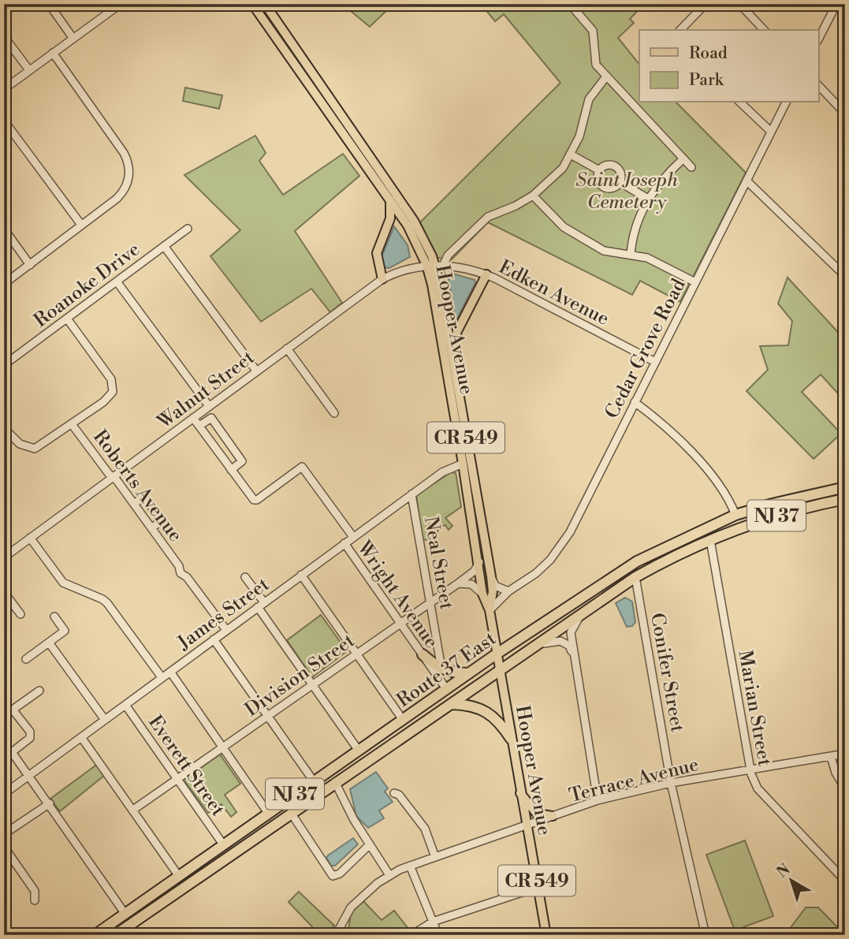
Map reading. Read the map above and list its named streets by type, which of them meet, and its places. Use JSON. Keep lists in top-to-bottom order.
{
  "streets": {
    "highway": ["NJ 37", "Route 37 East"],
    "main road": ["Hooper Avenue", "CR 549"],
    "street": [
      "Roanoke Drive",
      "Edken Avenue",
      "Cedar Grove Road",
      "Walnut Street",
      "Roberts Avenue",
      "Neal Street",
      "Wright Avenue",
      "James Street",
      "Conifer Street",
      "Division Street",
      "Marian Street",
      "Everett Street",
      "Terrace Avenue"
    ]
  },
  "crossings": [
    ["Edken Avenue", "Hooper Avenue"],
    ["Edken Avenue", "Cedar Grove Road"],
    ["Edken Avenue", "Walnut Street"],
    ["Hooper Avenue", "Cedar Grove Road"],
    ["Hooper Avenue", "Walnut Street"],
    ["Hooper Avenue", "Neal Street"],
    ["Hooper Avenue", "James Street"],
    ["Hooper Avenue", "Route 37 East"],
    ["Hooper Avenue", "Division Street"],
    ["Hooper Avenue", "Terrace Avenue"],
    ["Cedar Grove Road", "Neal Street"],
    ["Cedar Grove Road", "Route 37 East"],
    ["Cedar Grove Road", "Division Street"],
    ["Walnut Street", "Roberts Avenue"],
    ["Roberts Avenue", "James Street"],
    ["Neal Street", "James Street"],
    ["Neal Street", "Route 37 East"],
    ["Neal Street", "Division Street"],
    ["Wright Avenue", "James Street"],
    ["Wright Avenue", "Route 37 East"],
    ["Wright Avenue", "Division Street"],
    ["James Street", "Everett Street"],
    ["Route 37 East", "Conifer Street"],
    ["Route 37 East", "Division Street"],
    ["Route 37 East", "Marian Street"],
    ["Route 37 East", "Everett Street"],
    ["Conifer Street", "Terrace Avenue"],
    ["Division Street", "Everett Street"],
    ["Marian Street", "Terrace Avenue"]
  ],
  "parks": ["Saint Joseph Cemetery"],
  "legend": ["Road", "Park"],
  "north": "top left"
}
